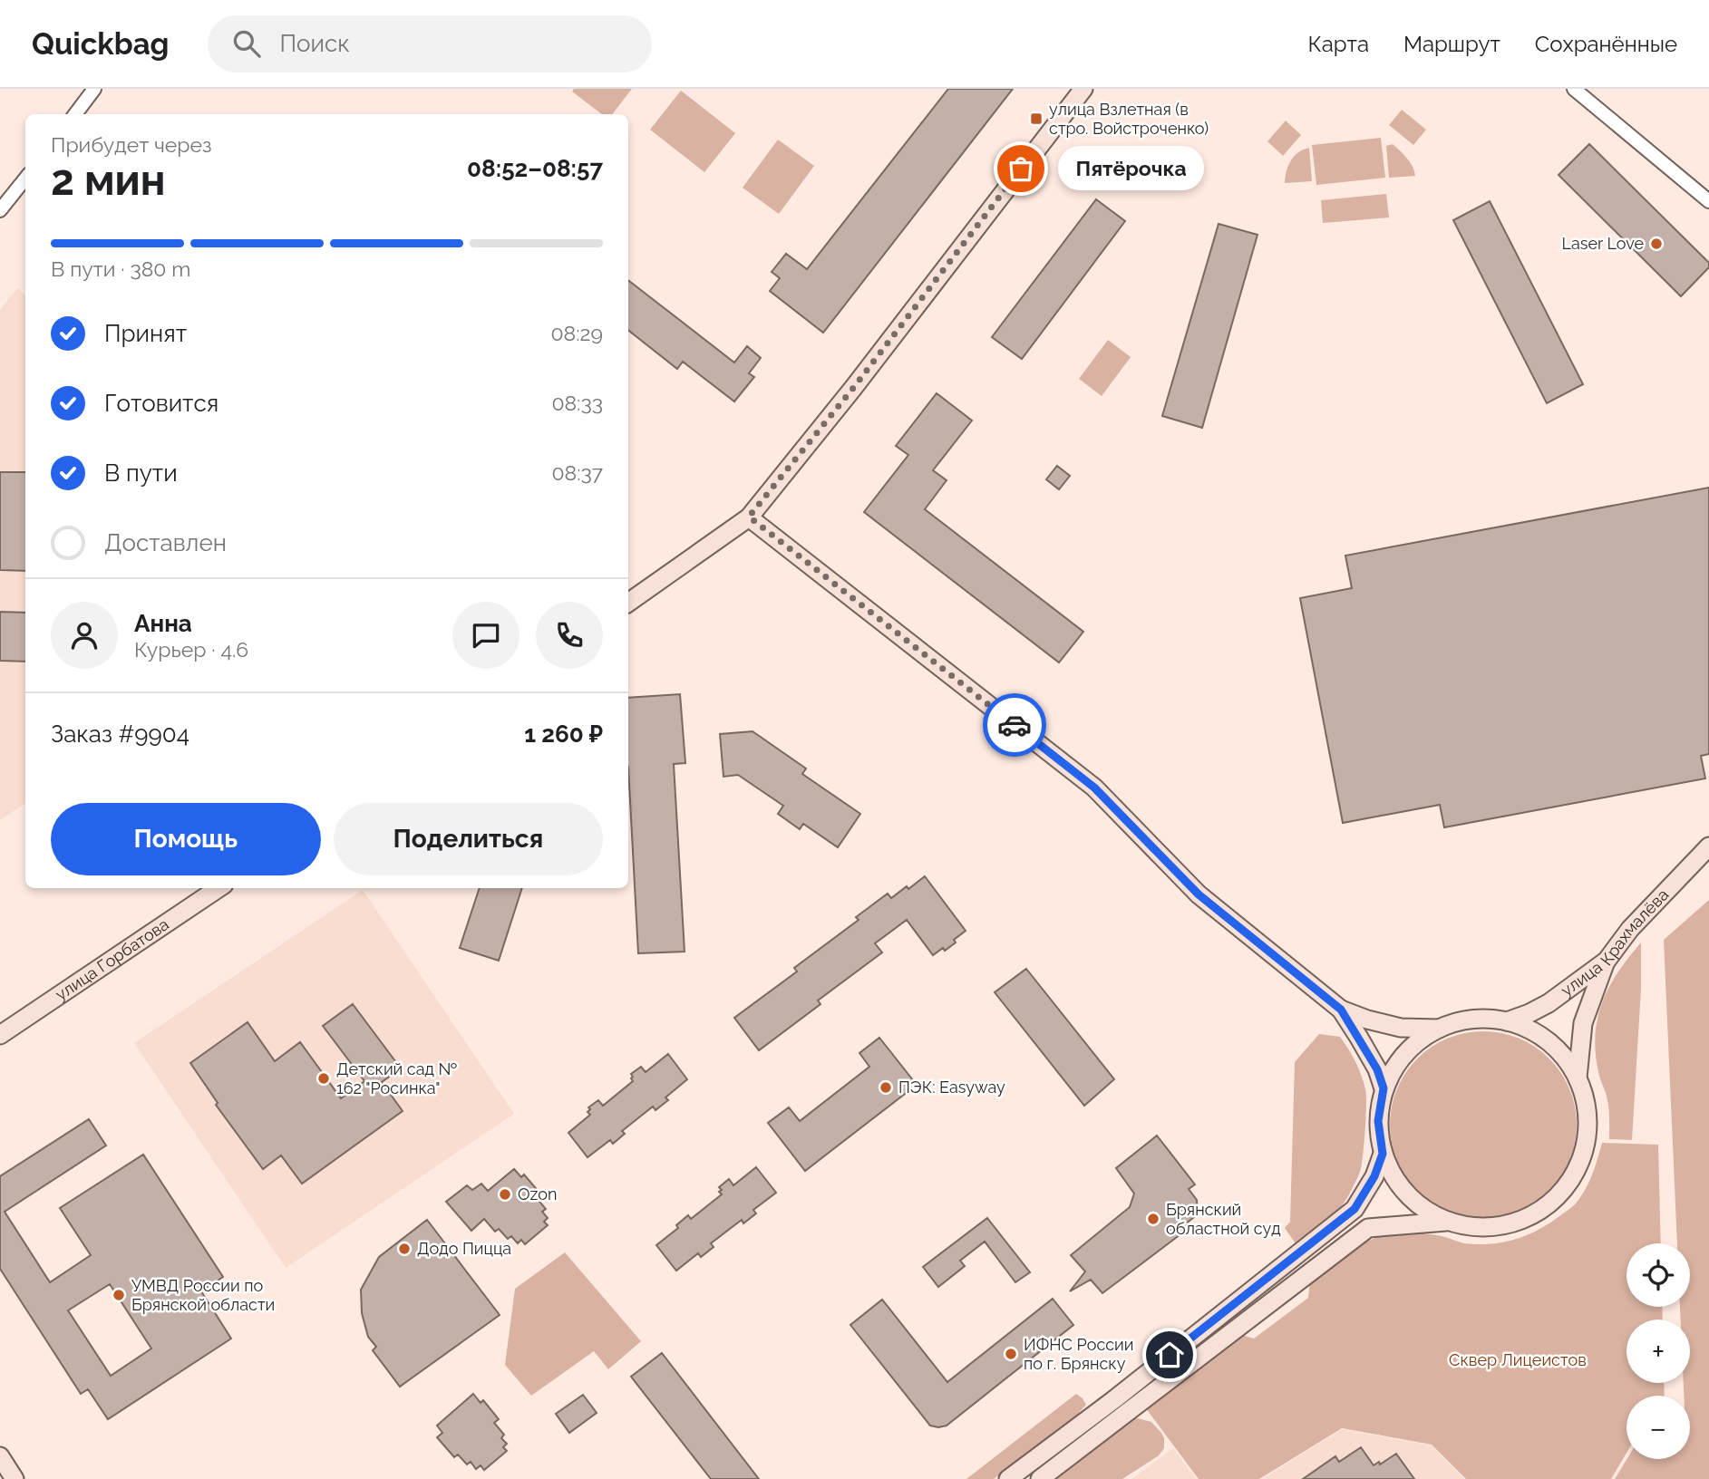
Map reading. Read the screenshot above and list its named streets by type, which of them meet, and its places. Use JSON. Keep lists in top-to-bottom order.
{
  "streets": {
    "main road": ["улица Крахмалёва", "улица Горбатова"]
  },
  "parks": ["Сквер Лицеистов"],
  "places": {
    "transit": ["улица Взлетная (в стро. Войстроченко)"],
    "other": [
      "Пятёрочка",
      "Laser Love",
      "Детский сад № 162 \"Росинка\"",
      "ПЭК: Easyway",
      "Ozon",
      "Брянский областной суд",
      "Додо Пицца",
      "УМВД России по Брянской области",
      "ИФНС России по г. Брянску"
    ]
  },
  "page": {
    "header": "Quickbag",
    "search": "Поиск",
    "nav": ["Карта", "Маршрут", "Сохранённые"],
    "heading": ["2 мин", "Прибудет через", "08:52–08:57"],
    "panel": [
      "Анна",
      "Курьер · 4.6",
      "Заказ #9904",
      "1 260 ₽"
    ],
    "bubble": "Пятёрочка",
    "bar": "В пути · 380 m",
    "list": [
      ["Принят", "08:29"],
      ["Готовится", "08:33"],
      ["В пути", "08:37"],
      "Доставлен"
    ],
    "buttons": ["Помощь", "Поделиться"],
    "map_buttons": ["+", "−"]
  }
}
